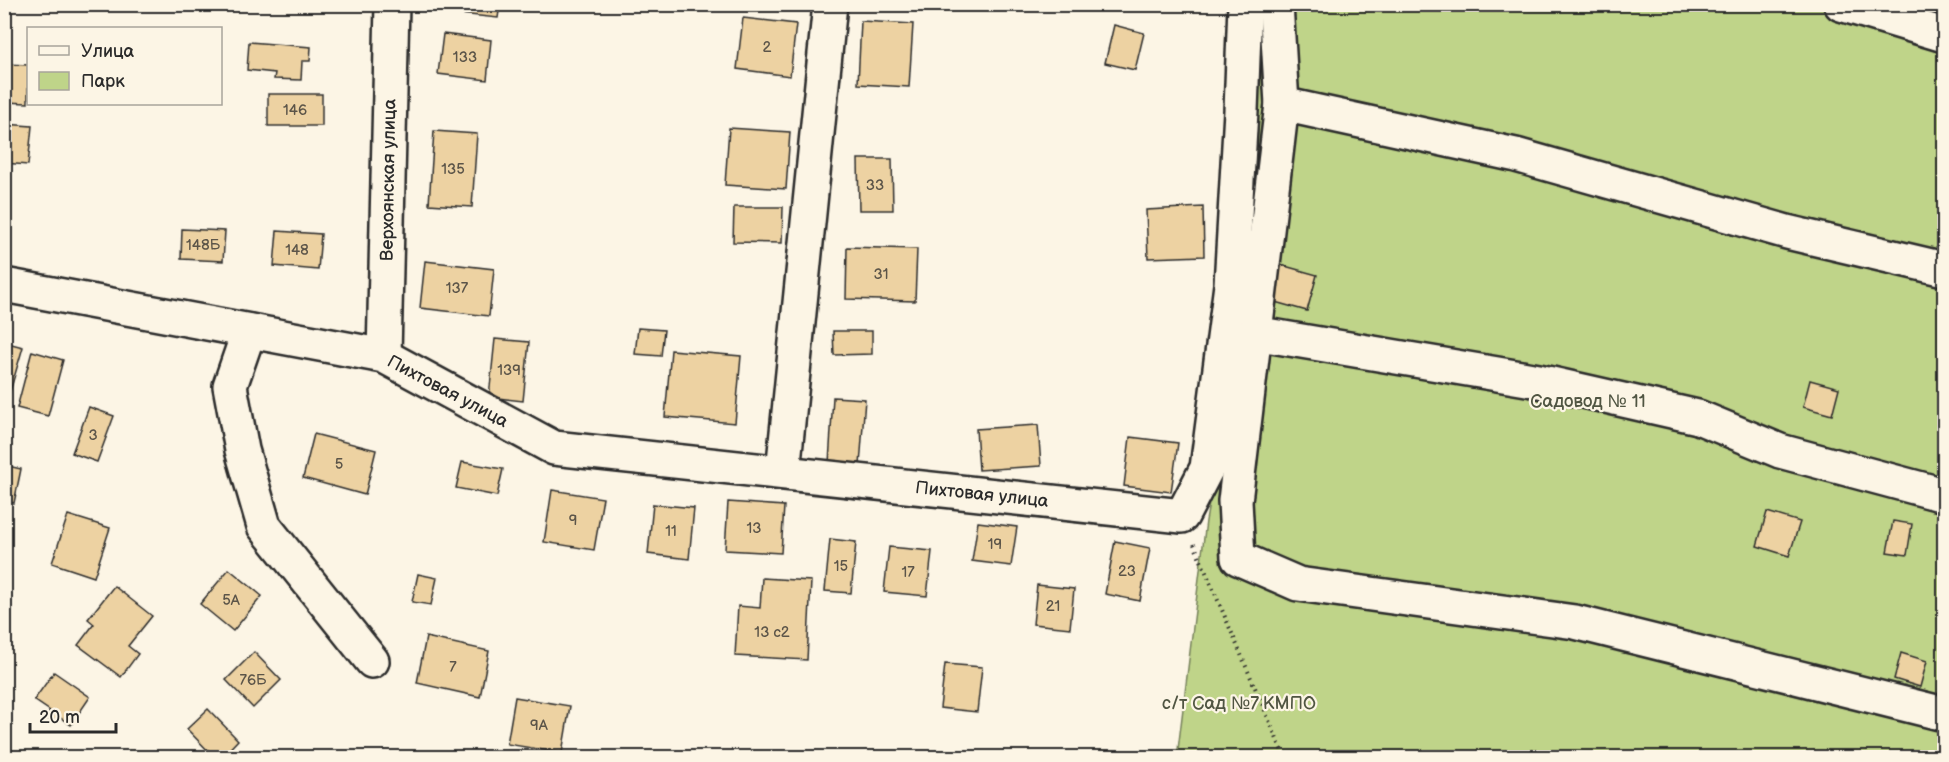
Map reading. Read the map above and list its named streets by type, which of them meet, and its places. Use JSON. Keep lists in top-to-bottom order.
{
  "streets": {
    "street": ["Верхоянская улица", "Пихтовая улица"]
  },
  "crossings": [
    ["Верхоянская улица", "Пихтовая улица"]
  ],
  "parks": ["Садовод № 11", "с/т Сад №7 КМПО"],
  "house_numbers": [
    "2",
    "133",
    "146",
    "135",
    "33",
    "148Б",
    "148",
    "31",
    "137",
    "139",
    "3",
    "5",
    "9",
    "13",
    "11",
    "19",
    "15",
    "23",
    "17",
    "5А",
    "21",
    "13 с2",
    "7",
    "76Б",
    "9А"
  ],
  "legend": ["Улица", "Парк"],
  "scale_bar": "20 m"
}
